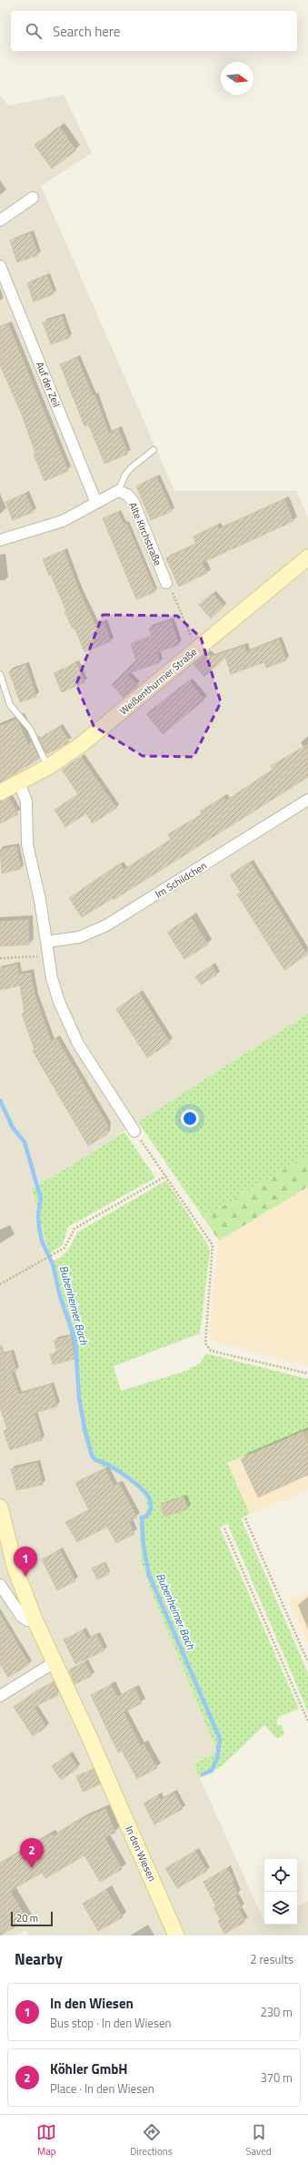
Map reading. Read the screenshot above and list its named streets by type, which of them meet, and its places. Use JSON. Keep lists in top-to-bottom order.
{
  "streets": {
    "street": [
      "Auf der Zeil",
      "Alte Kirchstraße",
      "Weißenthurmer Straße",
      "Im Schildchen",
      "In den Wiesen"
    ]
  },
  "water": ["Bubenheimer Bach"],
  "scale_bar": "20 m",
  "north": "right",
  "page": {
    "search": "Search here",
    "pins": ["1", "2"],
    "scale": "20 m",
    "heading": ["Nearby", "2 results"],
    "list": [
      {
        "mark": "1",
        "name": "In den Wiesen",
        "note": "Bus stop · In den Wiesen",
        "value": "230 m"
      },
      {
        "mark": "2",
        "name": "Köhler GmbH",
        "note": "Place · In den Wiesen",
        "value": "370 m"
      }
    ],
    "nav": ["Map", "Directions", "Saved"]
  }
}
